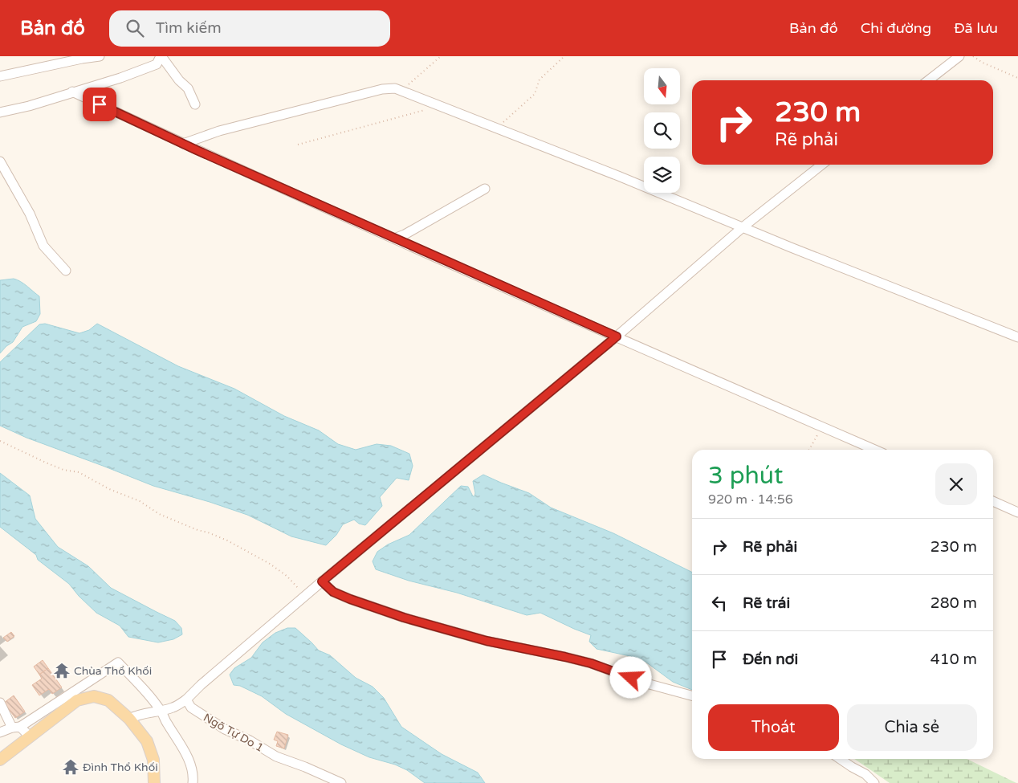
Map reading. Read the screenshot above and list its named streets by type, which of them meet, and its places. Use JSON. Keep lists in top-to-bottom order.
{
  "streets": {
    "street": ["Ngõ Tự Do 1"]
  },
  "places": {
    "temple": ["Chùa Thổ Khối", "Đình Thổ Khối"]
  },
  "north": "bottom",
  "page": {
    "header": "Bản đồ",
    "search": "Tìm kiếm",
    "nav": ["Bản đồ", "Chỉ đường", "Đã lưu"],
    "turn": ["230 m", "Rẽ phải"],
    "heading": ["3 phút", "920 m · 14:56"],
    "list": [
      {
        "name": "Rẽ phải",
        "value": "230 m"
      },
      {
        "name": "Rẽ trái",
        "value": "280 m"
      },
      {
        "name": "Đến nơi",
        "value": "410 m"
      }
    ],
    "buttons": ["Thoát", "Chia sẻ"]
  }
}
